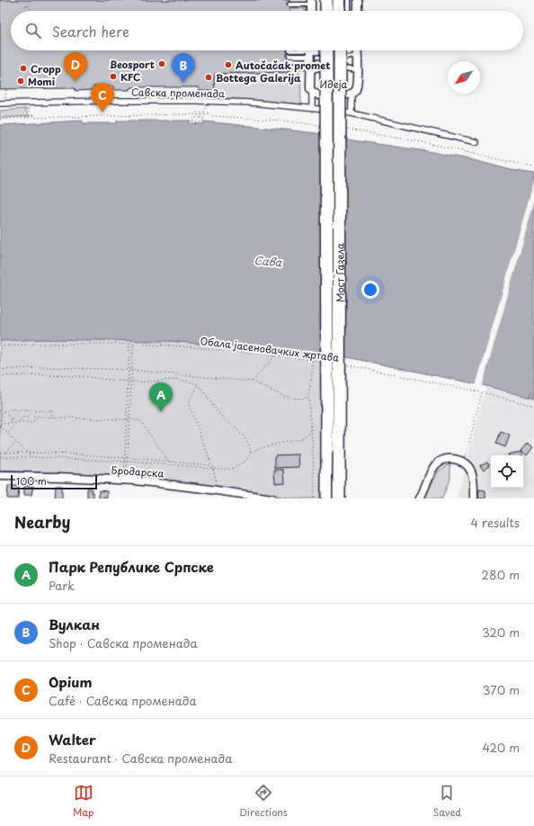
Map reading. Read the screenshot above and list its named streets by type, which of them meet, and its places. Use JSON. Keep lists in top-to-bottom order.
{
  "streets": {
    "highway": ["Мост Газела"],
    "street": ["Идеја", "Савска променада", "Бродарска"],
    "path": ["Обала јасеновачких жртава"]
  },
  "water": ["Сава"],
  "places": [
    "Beosport",
    "Autočačak promet",
    "Cropp",
    "KFC",
    "Bottega Galerija",
    "Momi"
  ],
  "scale_bar": "100 m",
  "north": "bottom left",
  "page": {
    "search": "Search here",
    "pins": [
      "D",
      "B",
      "C",
      "A"
    ],
    "scale": "100 m",
    "heading": ["Nearby", "4 results"],
    "list": [
      {
        "mark": "A",
        "name": "Парк Републике Српске",
        "note": "Park",
        "value": "280 m"
      },
      {
        "mark": "B",
        "name": "Вулкан",
        "note": "Shop · Савска променада",
        "value": "320 m"
      },
      {
        "mark": "C",
        "name": "Opium",
        "note": "Café · Савска променада",
        "value": "370 m"
      },
      {
        "mark": "D",
        "name": "Walter",
        "note": "Restaurant · Савска променада",
        "value": "420 m"
      }
    ],
    "nav": ["Map", "Directions", "Saved"]
  }
}
